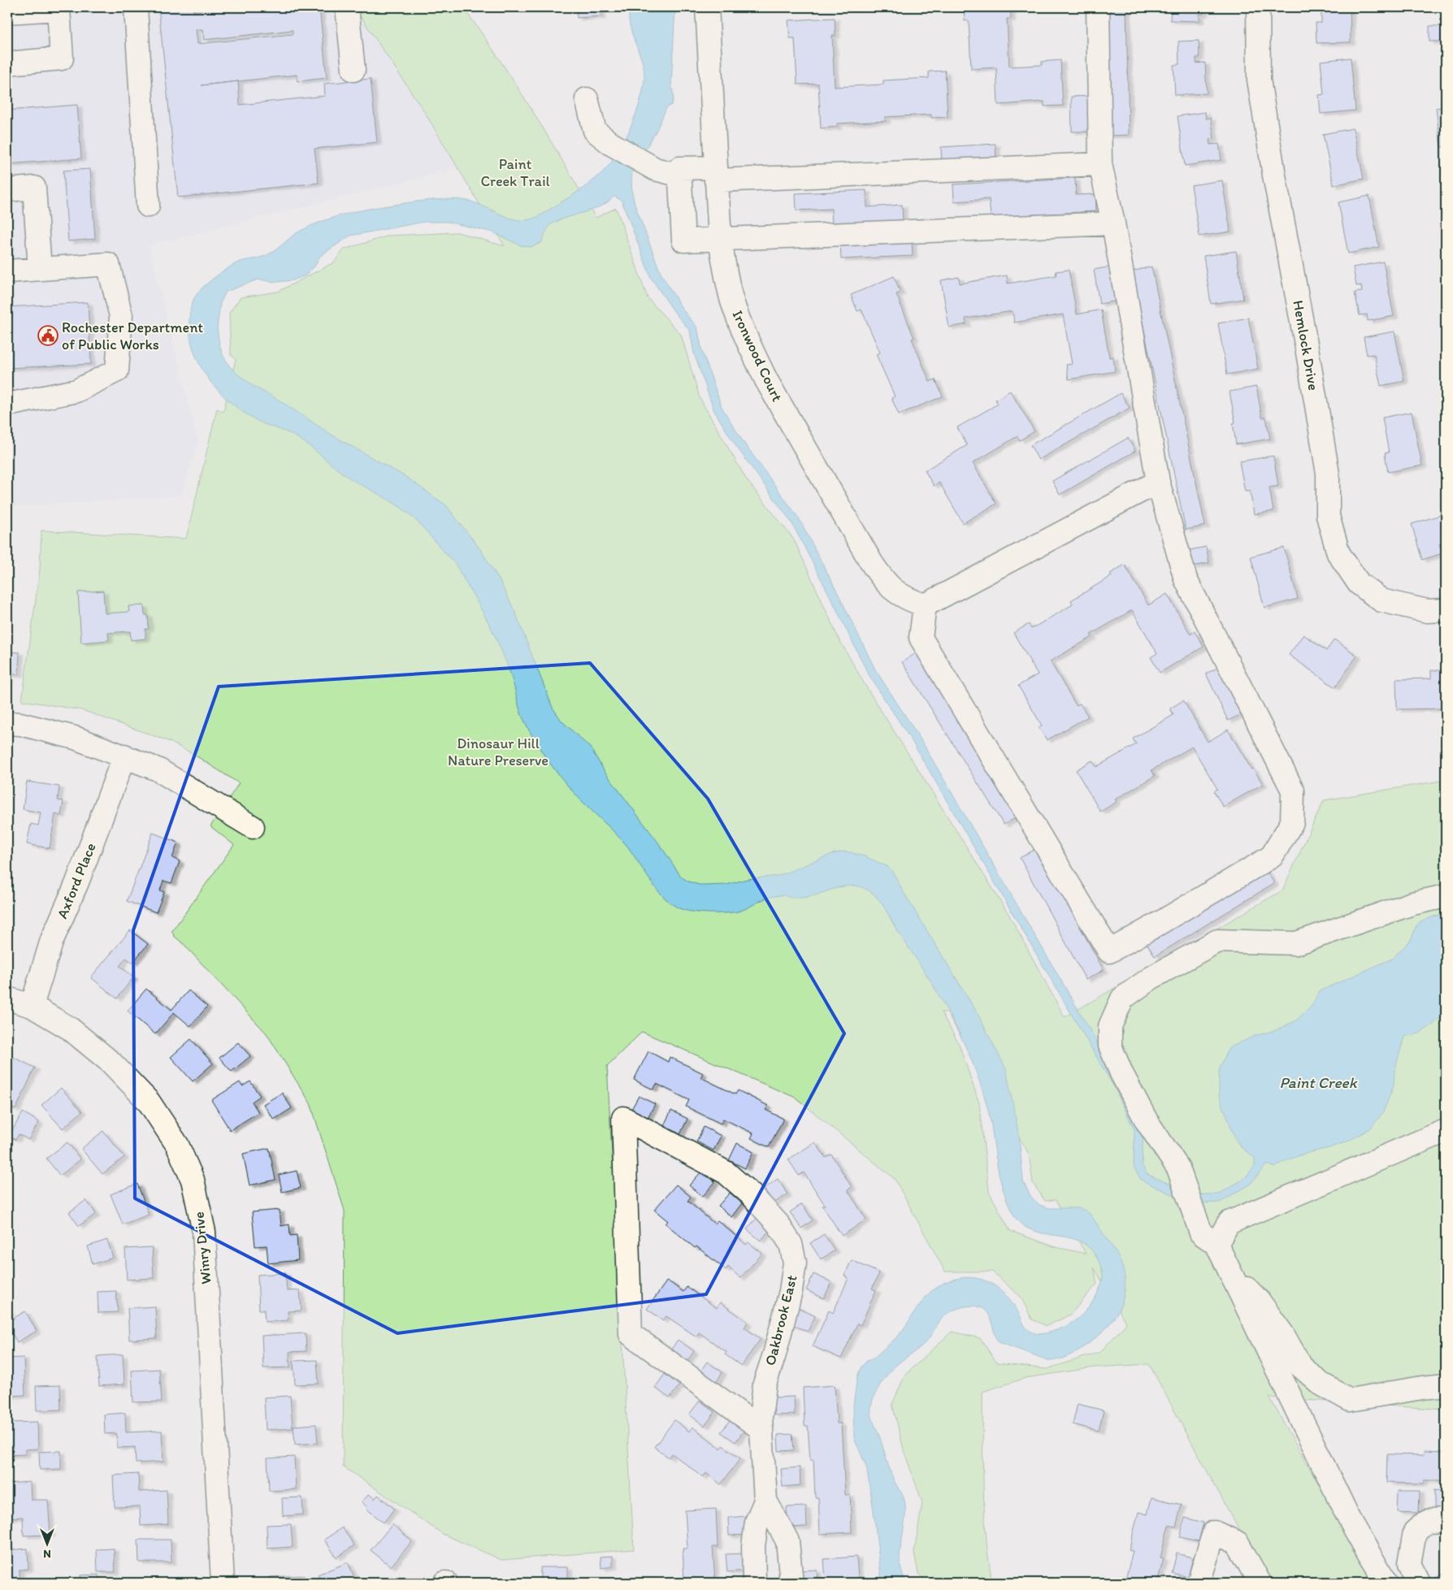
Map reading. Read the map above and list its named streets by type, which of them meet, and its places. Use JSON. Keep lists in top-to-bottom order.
{
  "streets": {
    "street": [
      "Hemlock Drive",
      "Ironwood Court",
      "Axford Place",
      "Winry Drive",
      "Oakbrook East"
    ]
  },
  "crossings": [
    ["Axford Place", "Winry Drive"]
  ],
  "water": ["Paint Creek"],
  "parks": ["Paint Creek Trail", "Dinosaur Hill Nature Preserve"],
  "places": {
    "public building": ["Rochester Department of Public Works"]
  },
  "north": "bottom"
}
